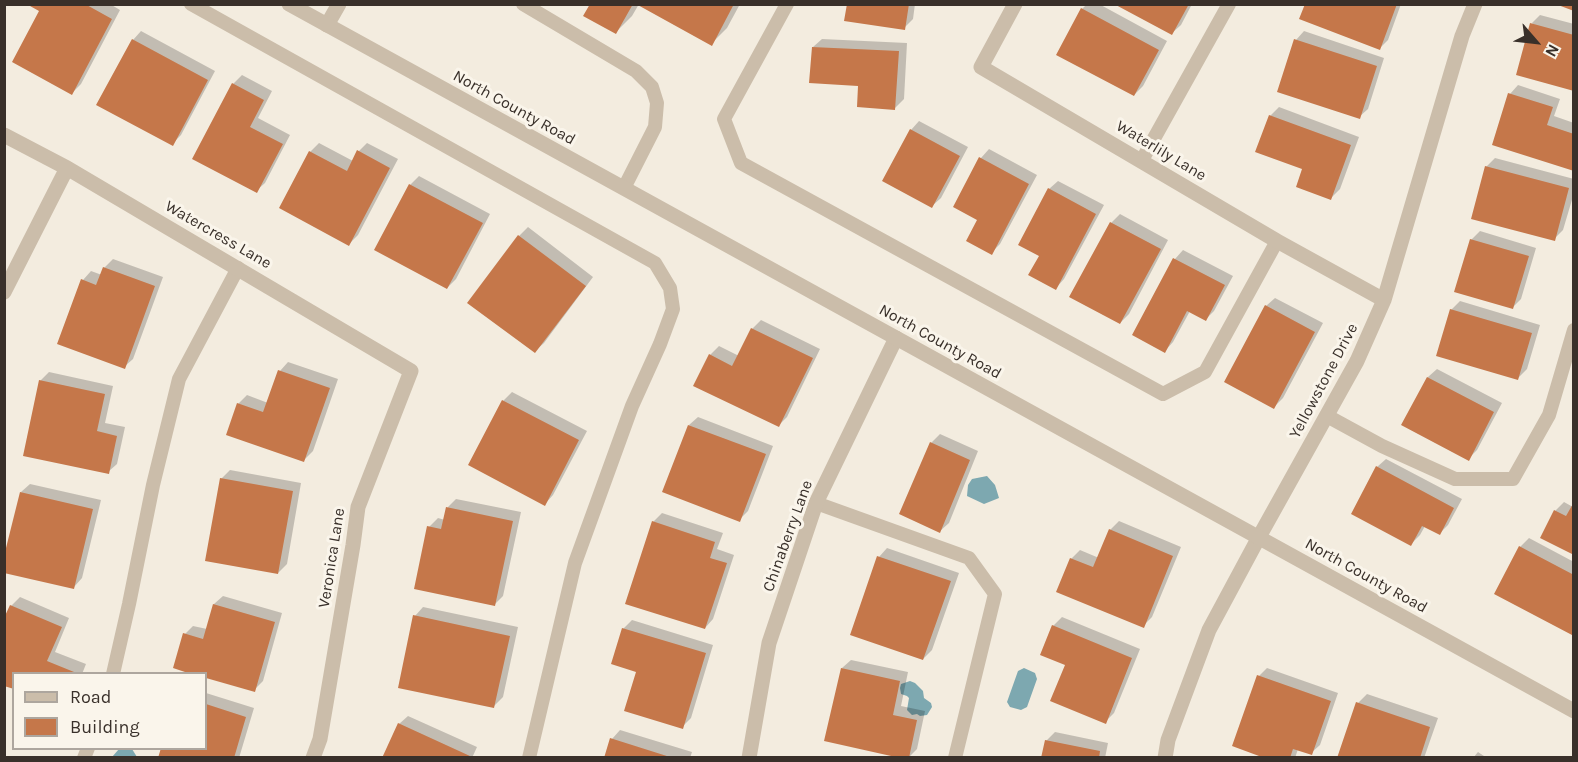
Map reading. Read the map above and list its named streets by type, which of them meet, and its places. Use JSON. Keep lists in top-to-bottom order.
{
  "streets": {
    "street": [
      "North County Road",
      "Waterlily Lane",
      "Watercress Lane",
      "Yellowstone Drive",
      "Chinaberry Lane",
      "Veronica Lane"
    ]
  },
  "crossings": [
    ["North County Road", "Yellowstone Drive"],
    ["North County Road", "Chinaberry Lane"],
    ["Waterlily Lane", "Yellowstone Drive"],
    ["Watercress Lane", "Veronica Lane"]
  ],
  "legend": ["Road", "Building"],
  "north": "bottom right"
}
